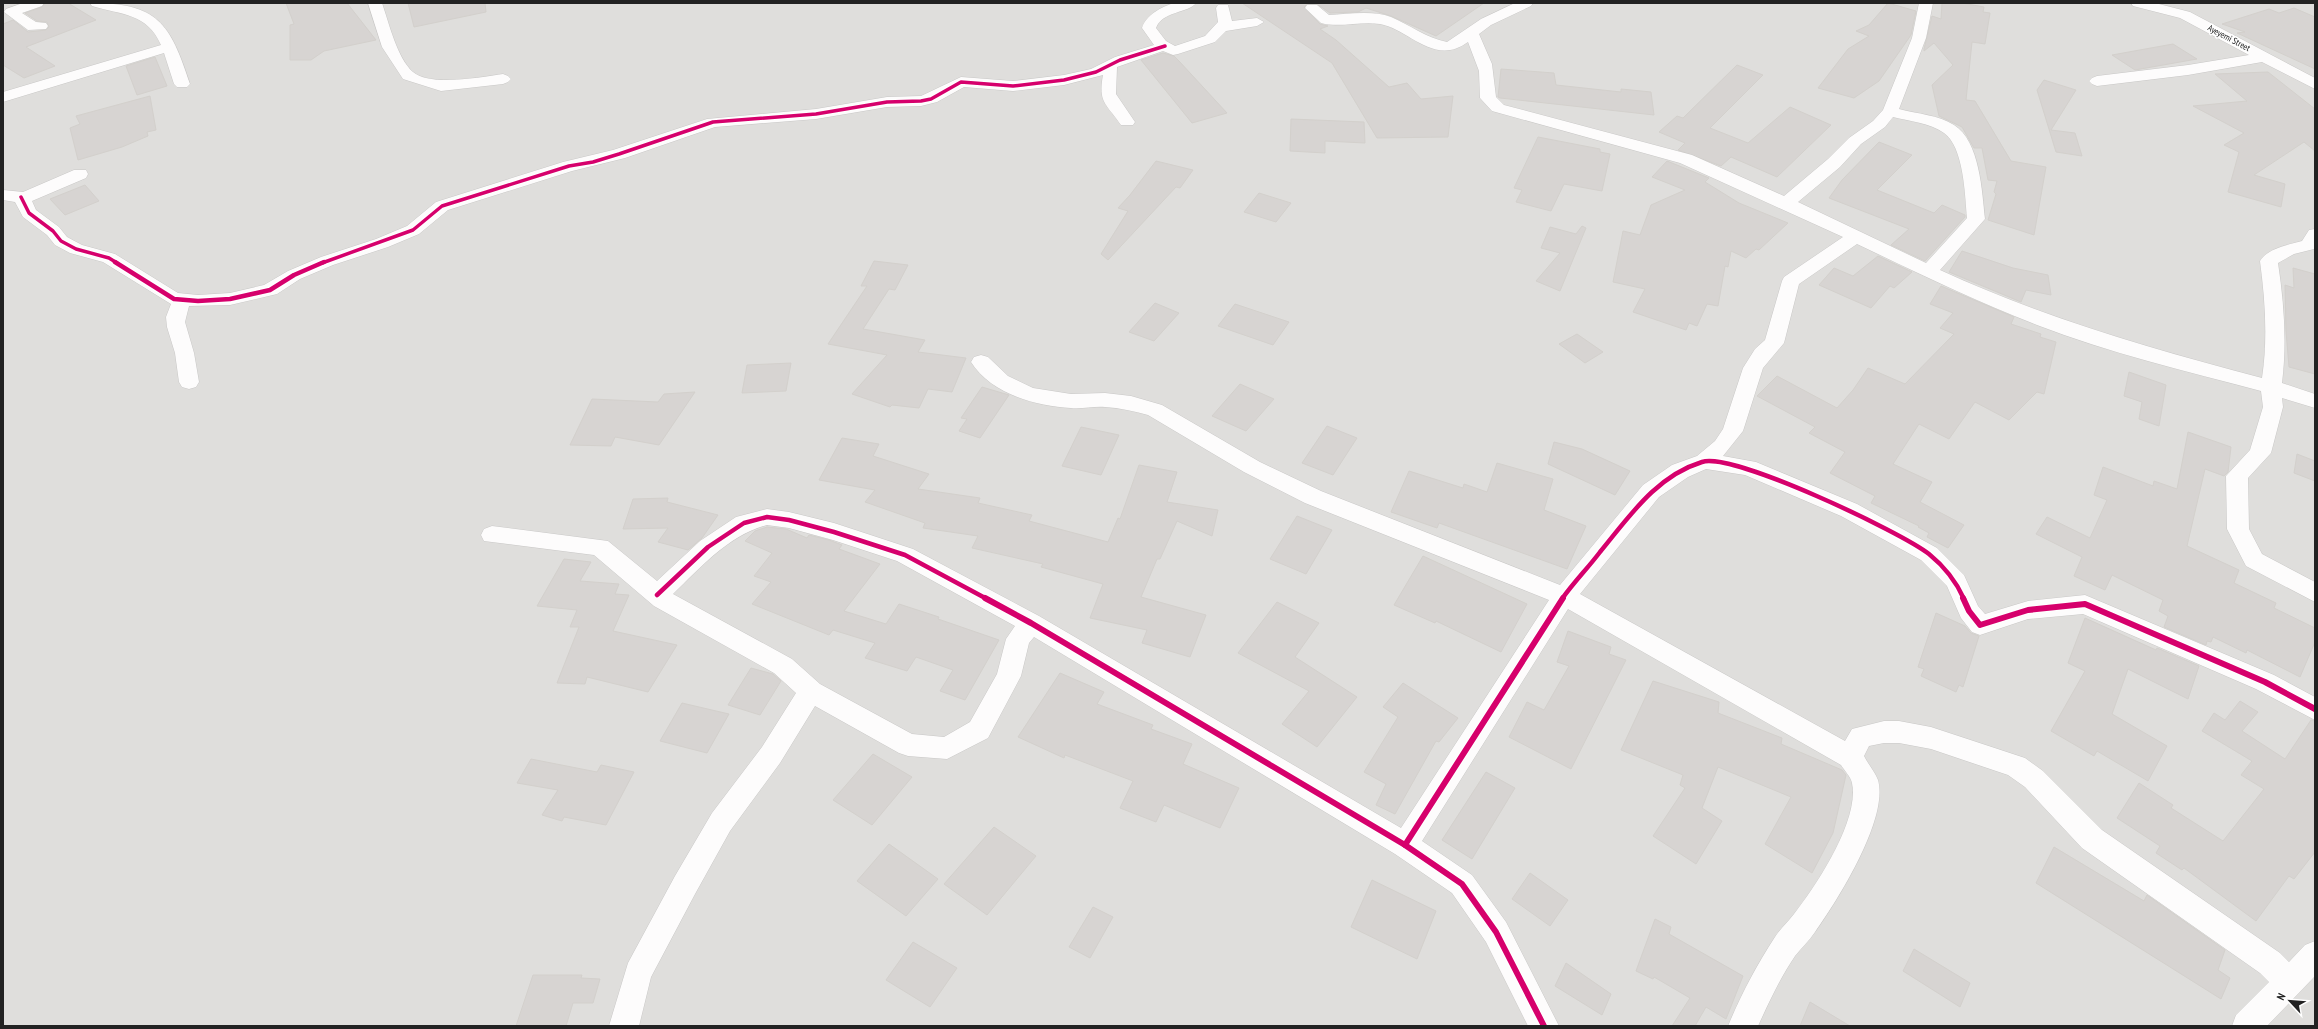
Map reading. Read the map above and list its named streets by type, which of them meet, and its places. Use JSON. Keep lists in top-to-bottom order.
{
  "streets": {
    "street": ["Ayeyemi Street"]
  },
  "north": "top left"
}
